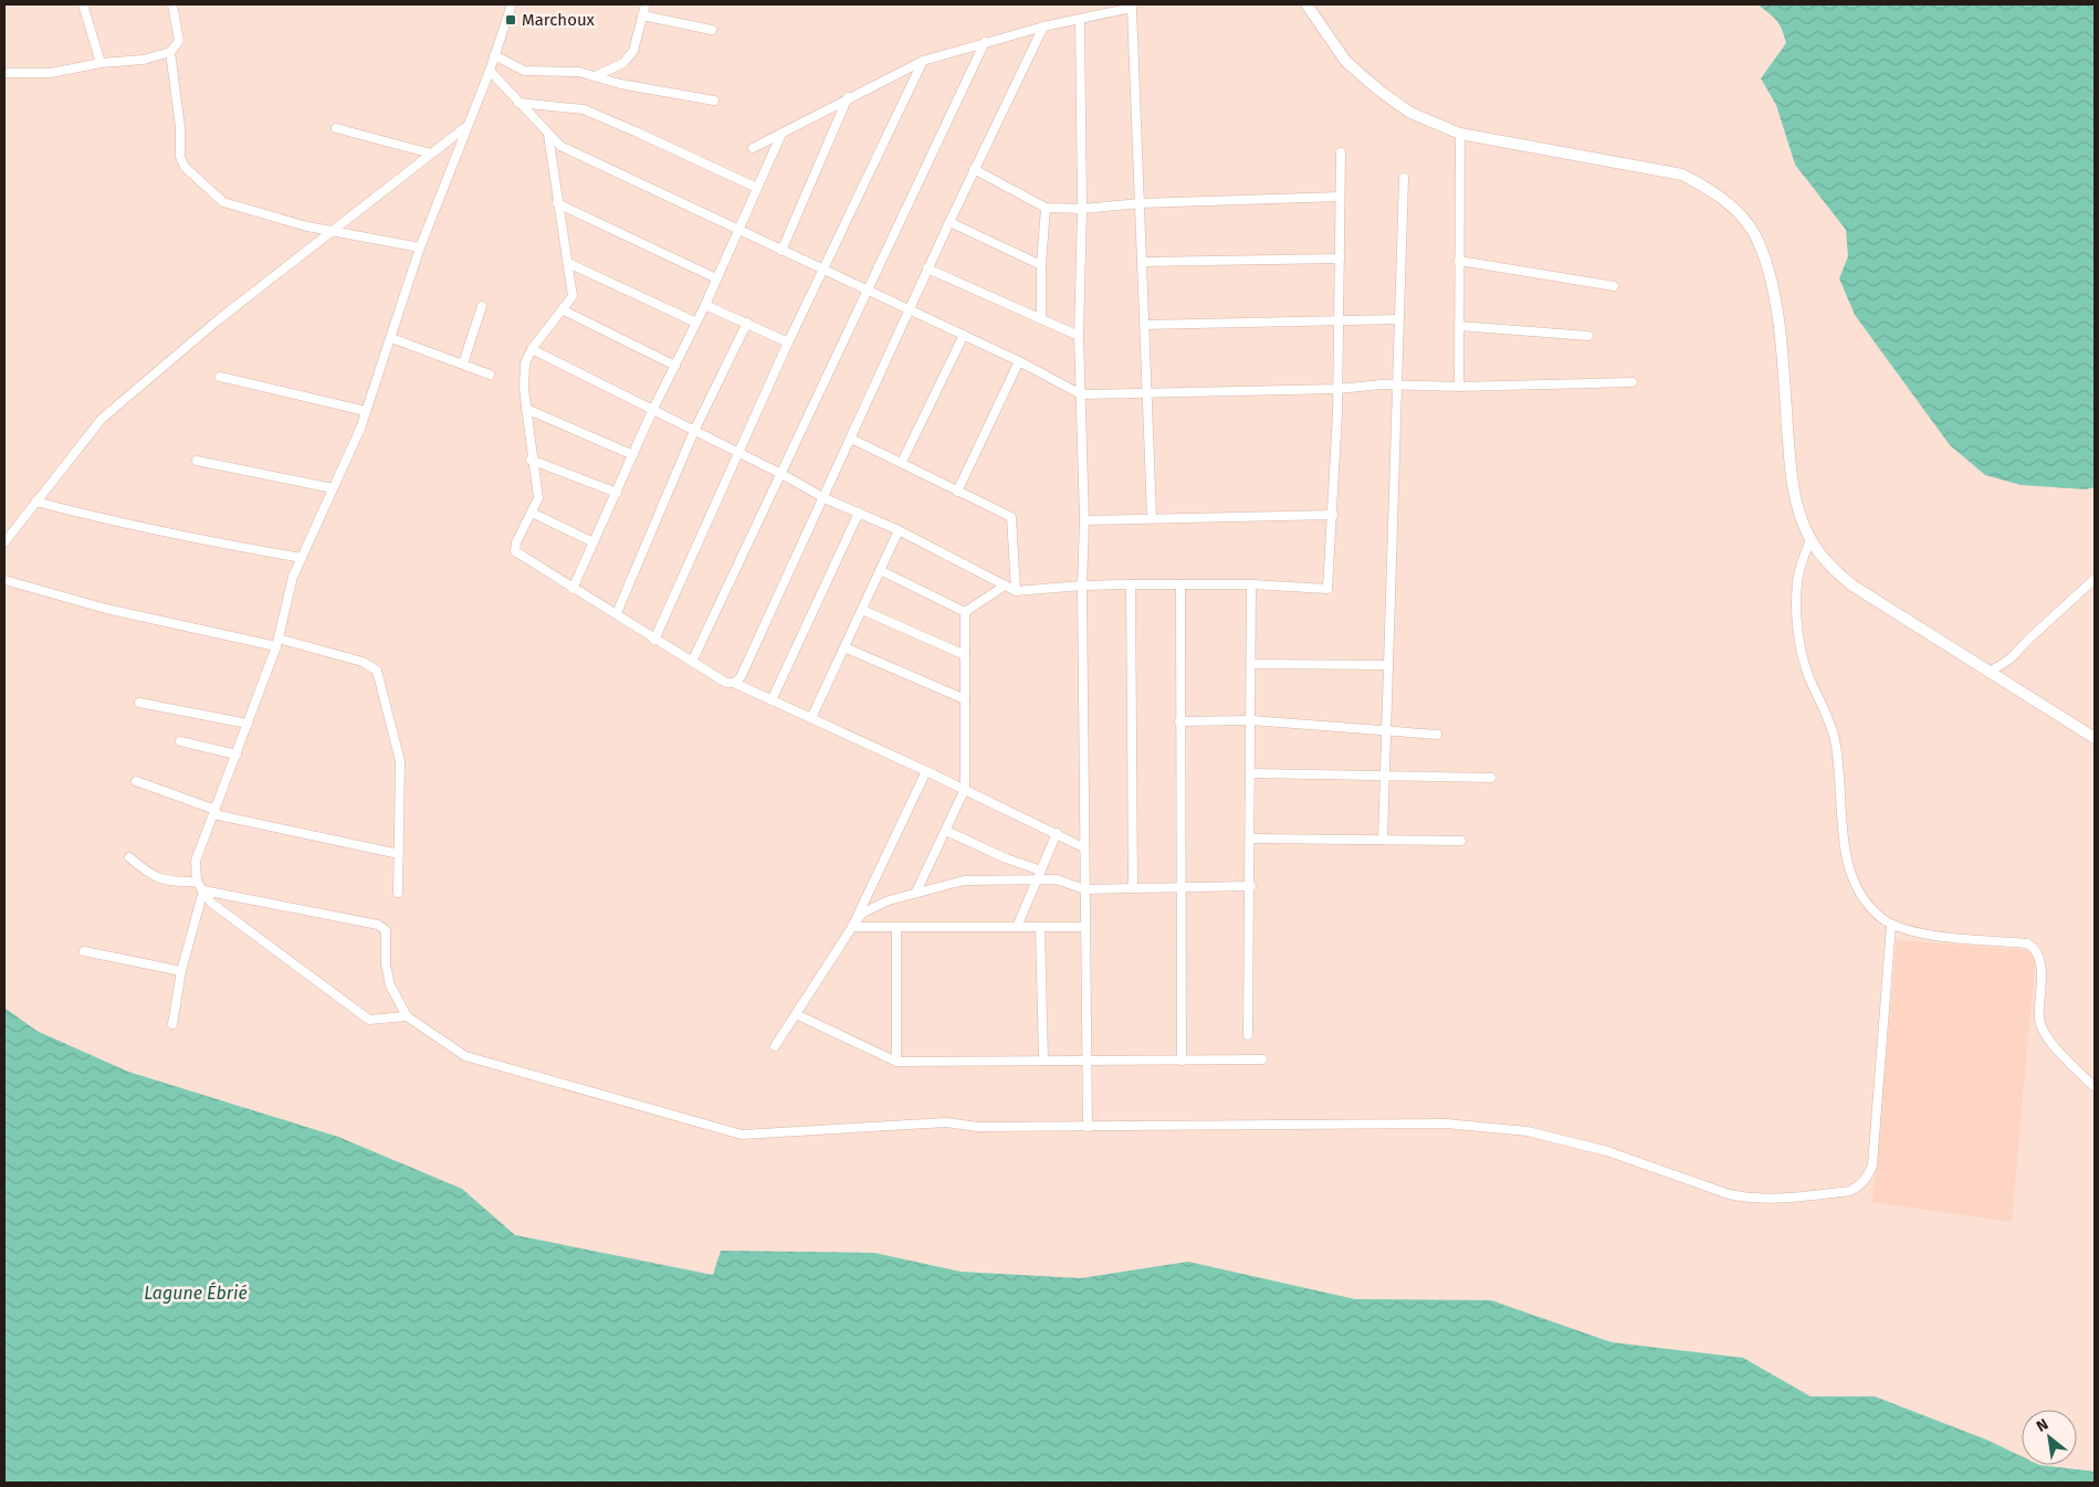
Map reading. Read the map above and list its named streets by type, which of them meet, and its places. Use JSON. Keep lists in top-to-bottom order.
{
  "water": ["Lagune Ébrié"],
  "places": {
    "transit": ["Marchoux"]
  },
  "north": "top left"
}
